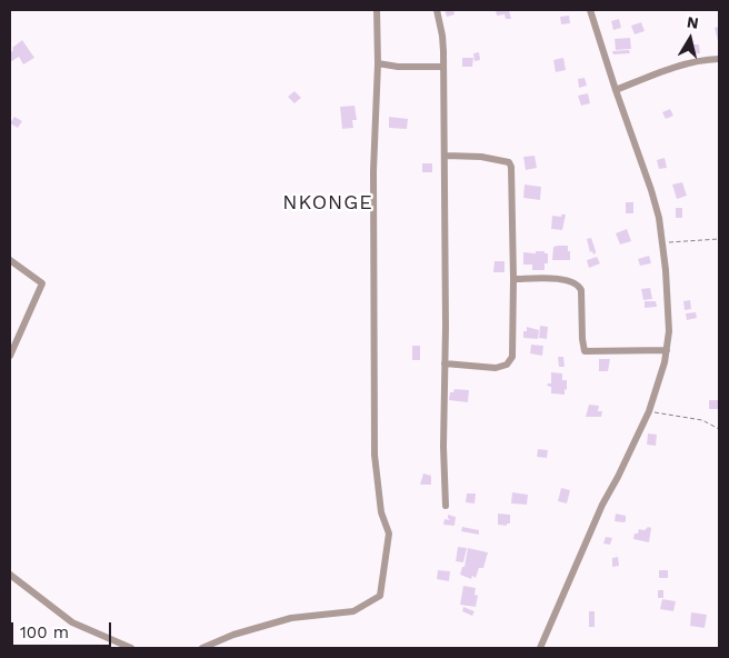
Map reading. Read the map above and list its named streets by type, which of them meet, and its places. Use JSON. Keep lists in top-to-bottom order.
{
  "districts": ["NKONGE"],
  "scale_bar": "100 m",
  "north": "top"
}
